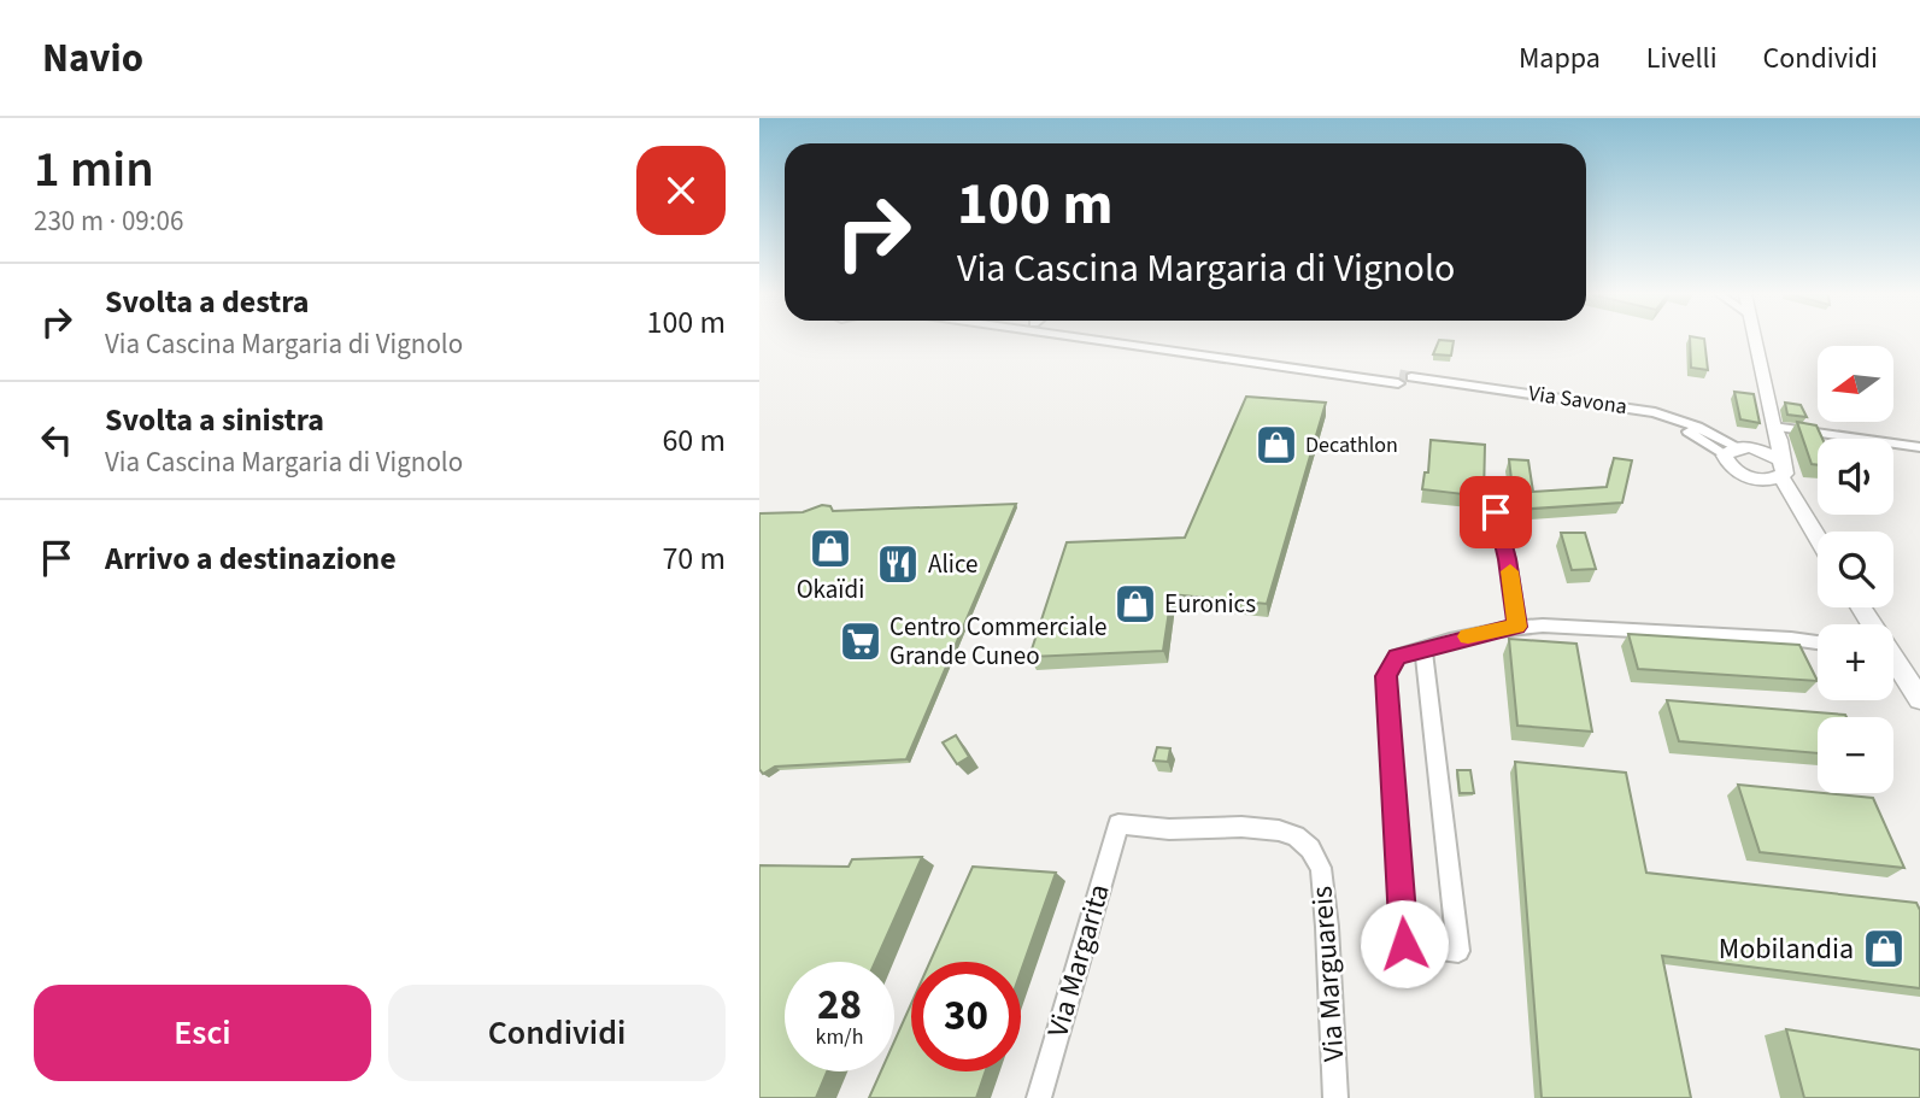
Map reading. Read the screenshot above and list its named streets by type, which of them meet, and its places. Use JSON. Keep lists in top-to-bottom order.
{
  "streets": {
    "street": ["Via Savona", "Via Margarita", "Via Marguareis"]
  },
  "crossings": [
    ["Via Margarita", "Via Marguareis"]
  ],
  "places": {
    "shop": [
      "Decathlon",
      "Okaïdi",
      "Euronics",
      "Mobilandia"
    ],
    "restaurant": ["Alice"],
    "supermarket": ["Centro Commerciale Grande Cuneo"]
  },
  "north": "left",
  "page": {
    "header": "Navio",
    "nav": ["Mappa", "Livelli", "Condividi"],
    "heading": ["1 min", "230 m · 09:06"],
    "turn": ["100 m", "Via Cascina Margaria di Vignolo"],
    "list": [
      {
        "name": "Svolta a destra",
        "note": "Via Cascina Margaria di Vignolo",
        "value": "100 m"
      },
      {
        "name": "Svolta a sinistra",
        "note": "Via Cascina Margaria di Vignolo",
        "value": "60 m"
      },
      {
        "name": "Arrivo a destinazione",
        "value": "70 m"
      }
    ],
    "map_buttons": ["+", "−"],
    "speed": "28 km/h",
    "limit": "30",
    "buttons": ["Esci", "Condividi"]
  }
}
